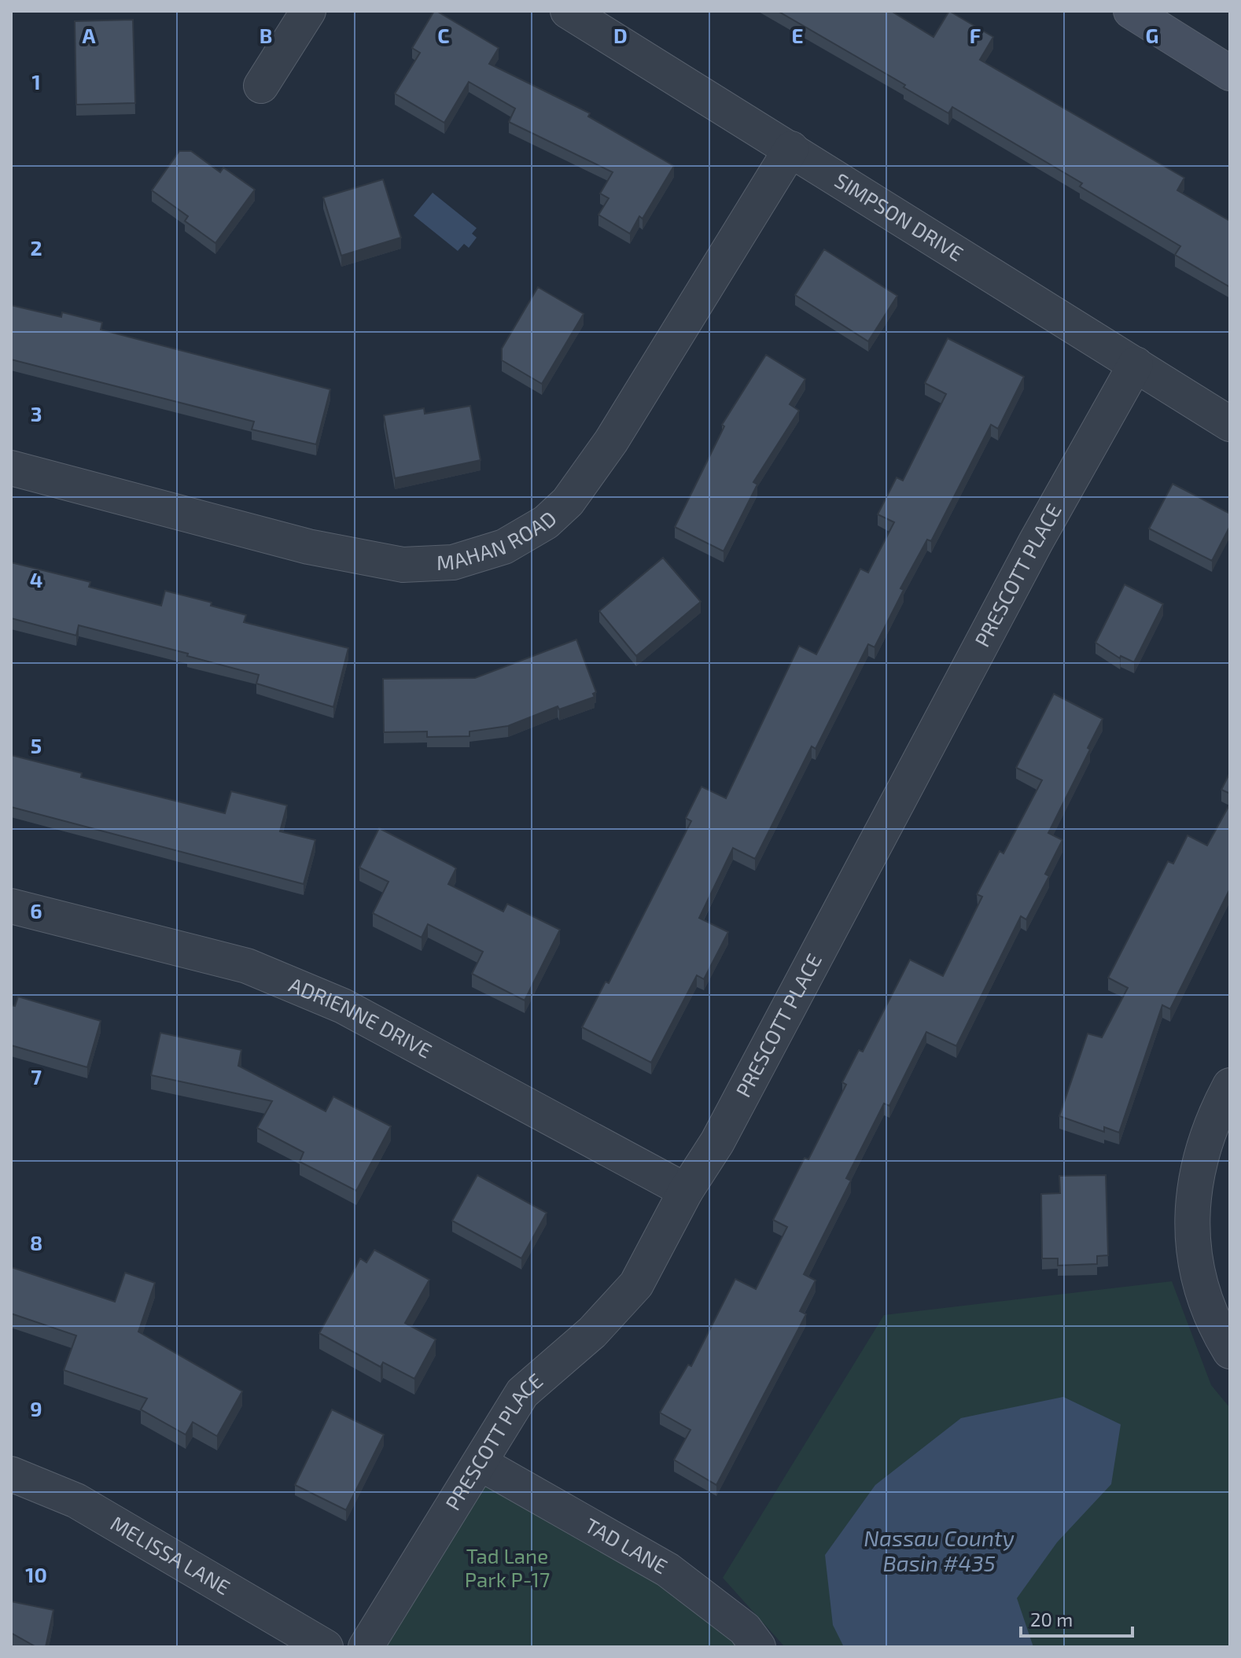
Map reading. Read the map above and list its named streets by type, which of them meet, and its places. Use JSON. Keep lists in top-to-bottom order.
{
  "streets": {
    "street": [
      "SIMPSON DRIVE",
      "MAHAN ROAD",
      "PRESCOTT PLACE",
      "ADRIENNE DRIVE",
      "TAD LANE",
      "MELISSA LANE"
    ]
  },
  "crossings": [
    ["SIMPSON DRIVE", "MAHAN ROAD"],
    ["SIMPSON DRIVE", "PRESCOTT PLACE"],
    ["PRESCOTT PLACE", "ADRIENNE DRIVE"],
    ["PRESCOTT PLACE", "TAD LANE"]
  ],
  "water": ["Nassau County Basin #435"],
  "parks": ["Tad Lane Park P-17"],
  "scale_bar": "20 m",
  "grid": {
    "columns": [
      "A",
      "B",
      "C",
      "D",
      "E",
      "F",
      "G"
    ],
    "rows": [
      "1",
      "2",
      "3",
      "4",
      "5",
      "6",
      "7",
      "8",
      "9",
      "10"
    ]
  }
}
